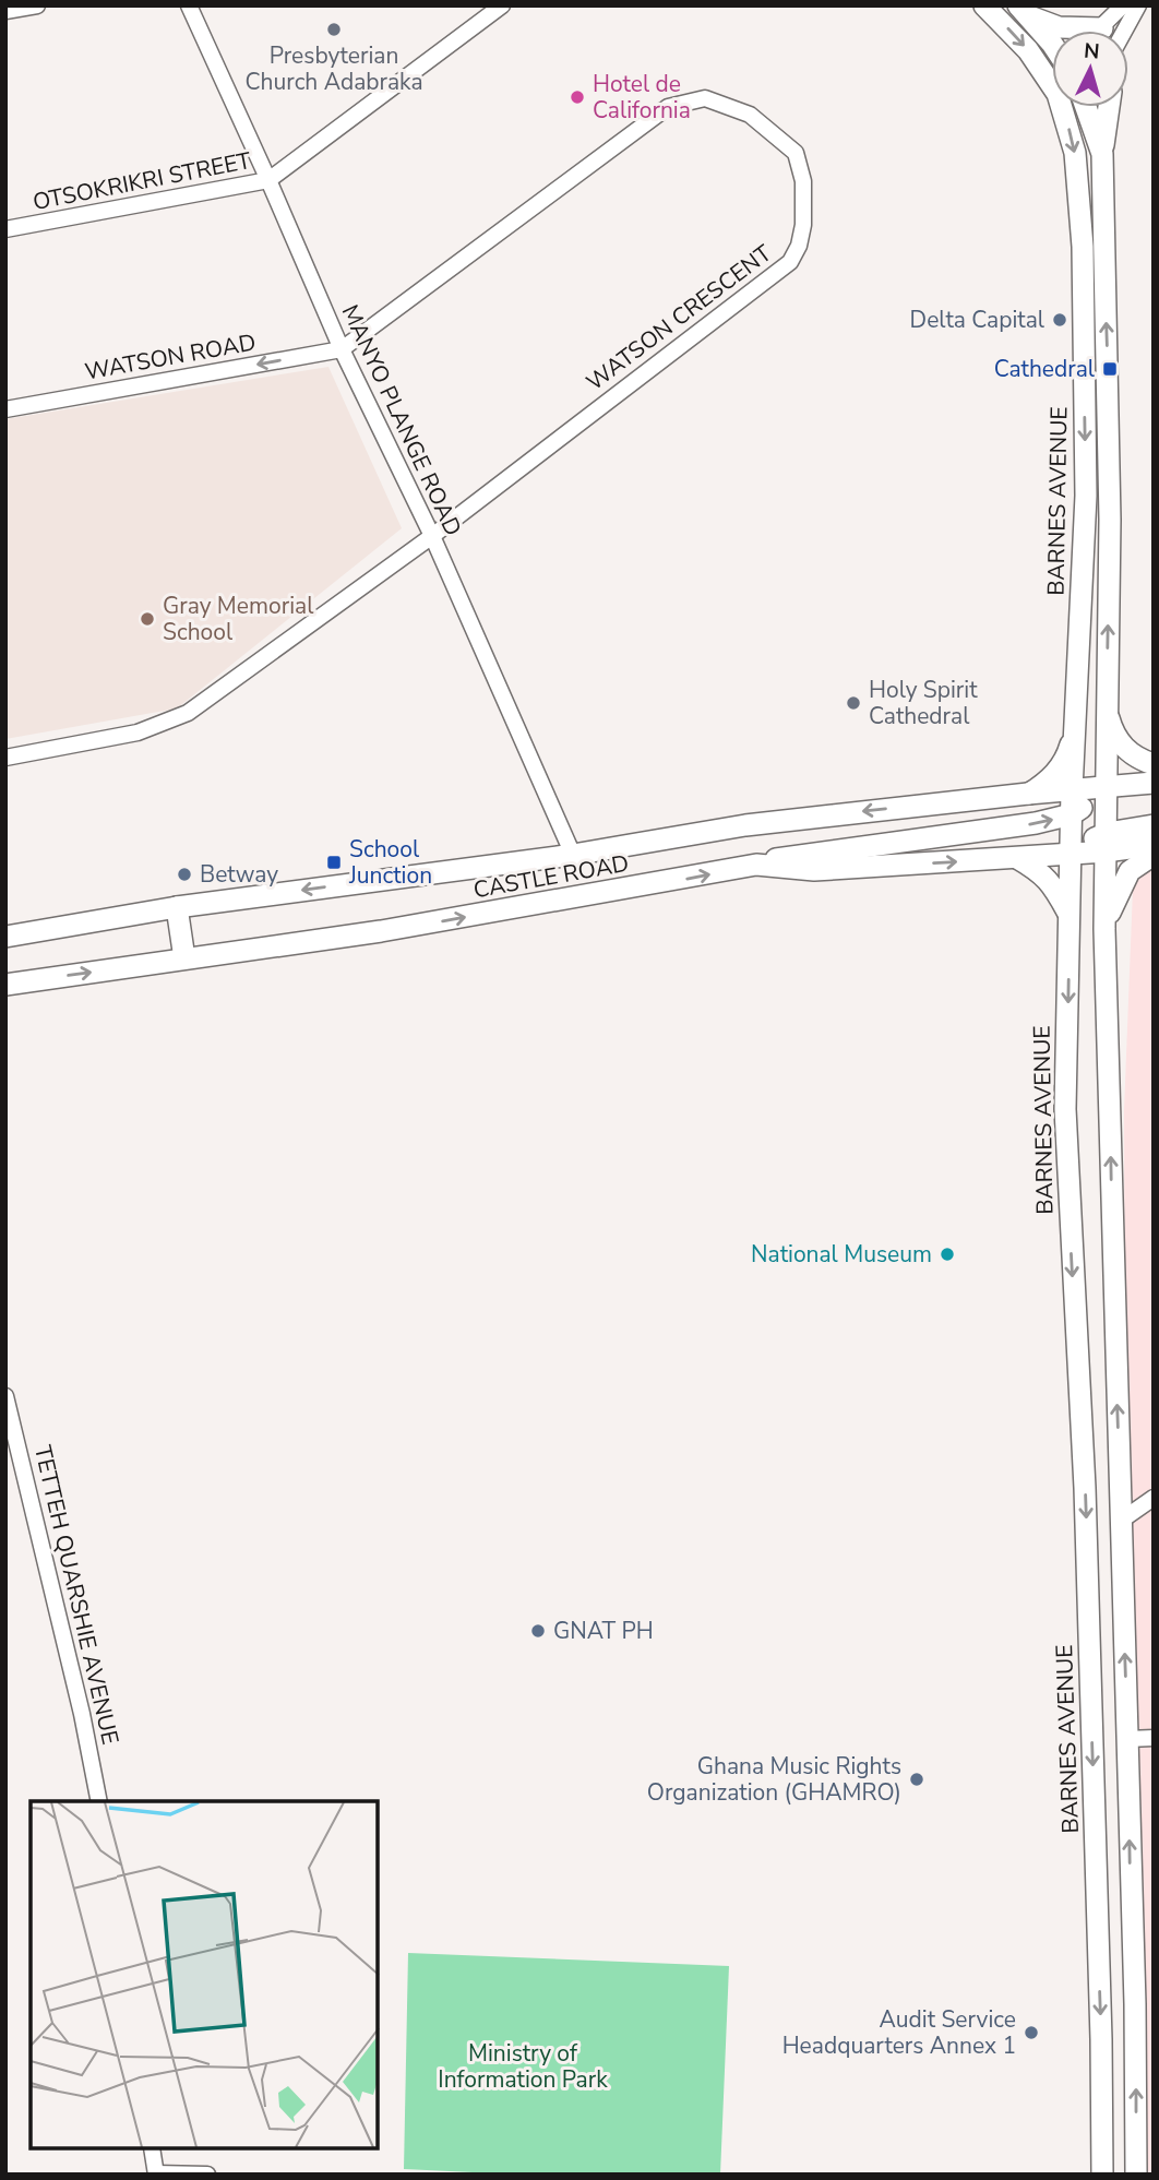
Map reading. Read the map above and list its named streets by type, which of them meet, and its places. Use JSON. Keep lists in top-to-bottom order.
{
  "streets": {
    "main road": ["BARNES AVENUE", "CASTLE ROAD"],
    "street": [
      "OTSOKRIKRI STREET",
      "WATSON CRESCENT",
      "WATSON ROAD",
      "MANYO PLANGE ROAD",
      "TETTEH QUARSHIE AVENUE"
    ]
  },
  "crossings": [
    ["OTSOKRIKRI STREET", "MANYO PLANGE ROAD"],
    ["WATSON CRESCENT", "WATSON ROAD"],
    ["WATSON CRESCENT", "MANYO PLANGE ROAD"],
    ["WATSON ROAD", "MANYO PLANGE ROAD"],
    ["MANYO PLANGE ROAD", "CASTLE ROAD"],
    ["BARNES AVENUE", "CASTLE ROAD"]
  ],
  "one_way": ["WATSON ROAD"],
  "parks": ["Ministry of Information Park"],
  "places": {
    "other": [
      "Presbyterian Church Adabraka",
      "Hotel de California",
      "Delta Capital",
      "Gray Memorial School",
      "Holy Spirit Cathedral",
      "Betway",
      "National Museum",
      "GNAT PH",
      "Ghana Music Rights Organization (GHAMRO)",
      "Audit Service Headquarters Annex 1"
    ],
    "transit": ["Cathedral", "School Junction"]
  },
  "north": "top"
}
